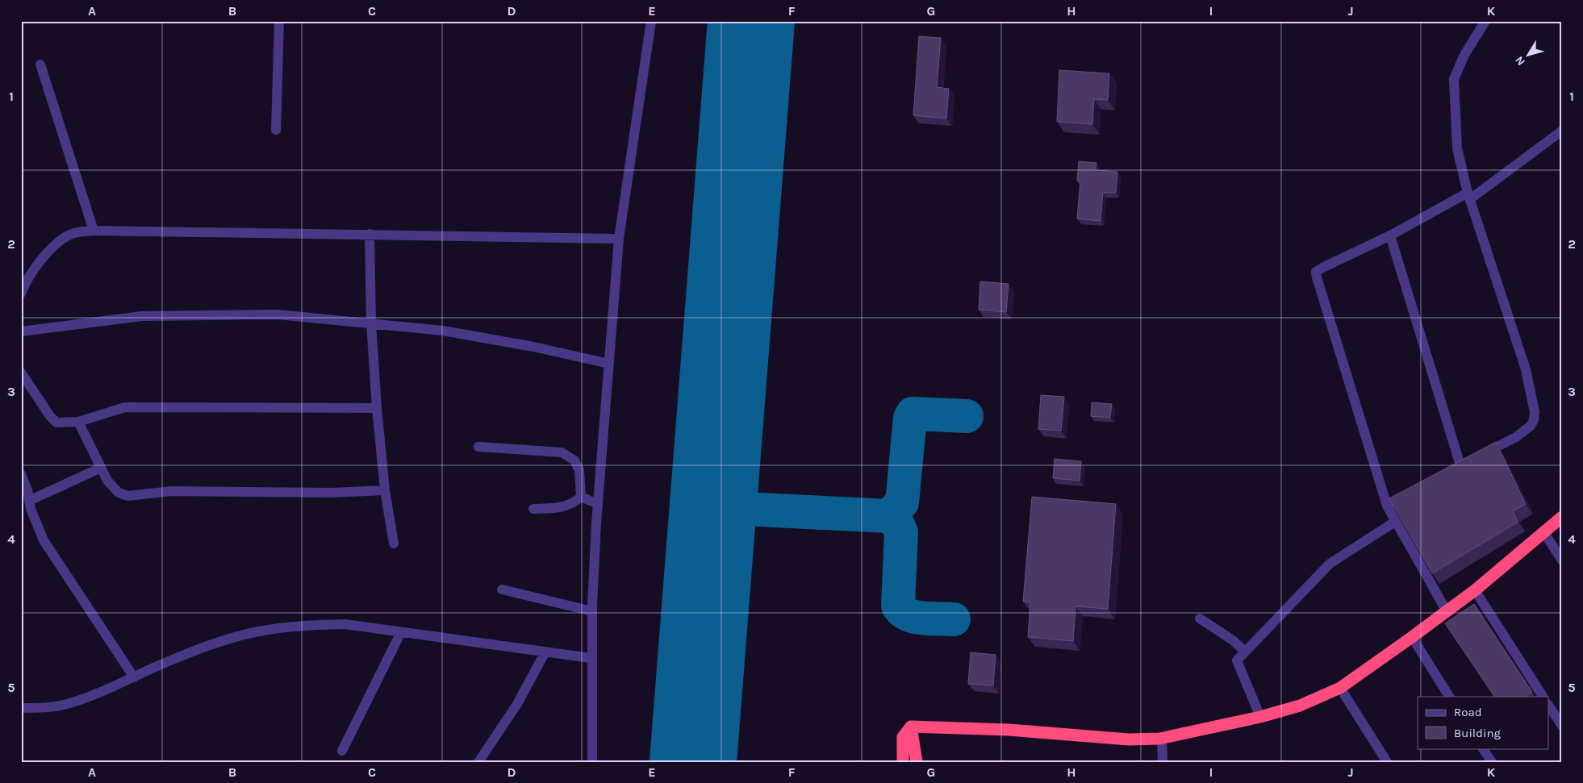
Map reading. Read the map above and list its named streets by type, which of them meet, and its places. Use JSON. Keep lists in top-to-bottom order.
{
  "legend": ["Road", "Building"],
  "north": "bottom left",
  "grid": {
    "columns": [
      "A",
      "B",
      "C",
      "D",
      "E",
      "F",
      "G",
      "H",
      "I",
      "J",
      "K"
    ],
    "rows": [
      "1",
      "2",
      "3",
      "4",
      "5"
    ]
  }
}
